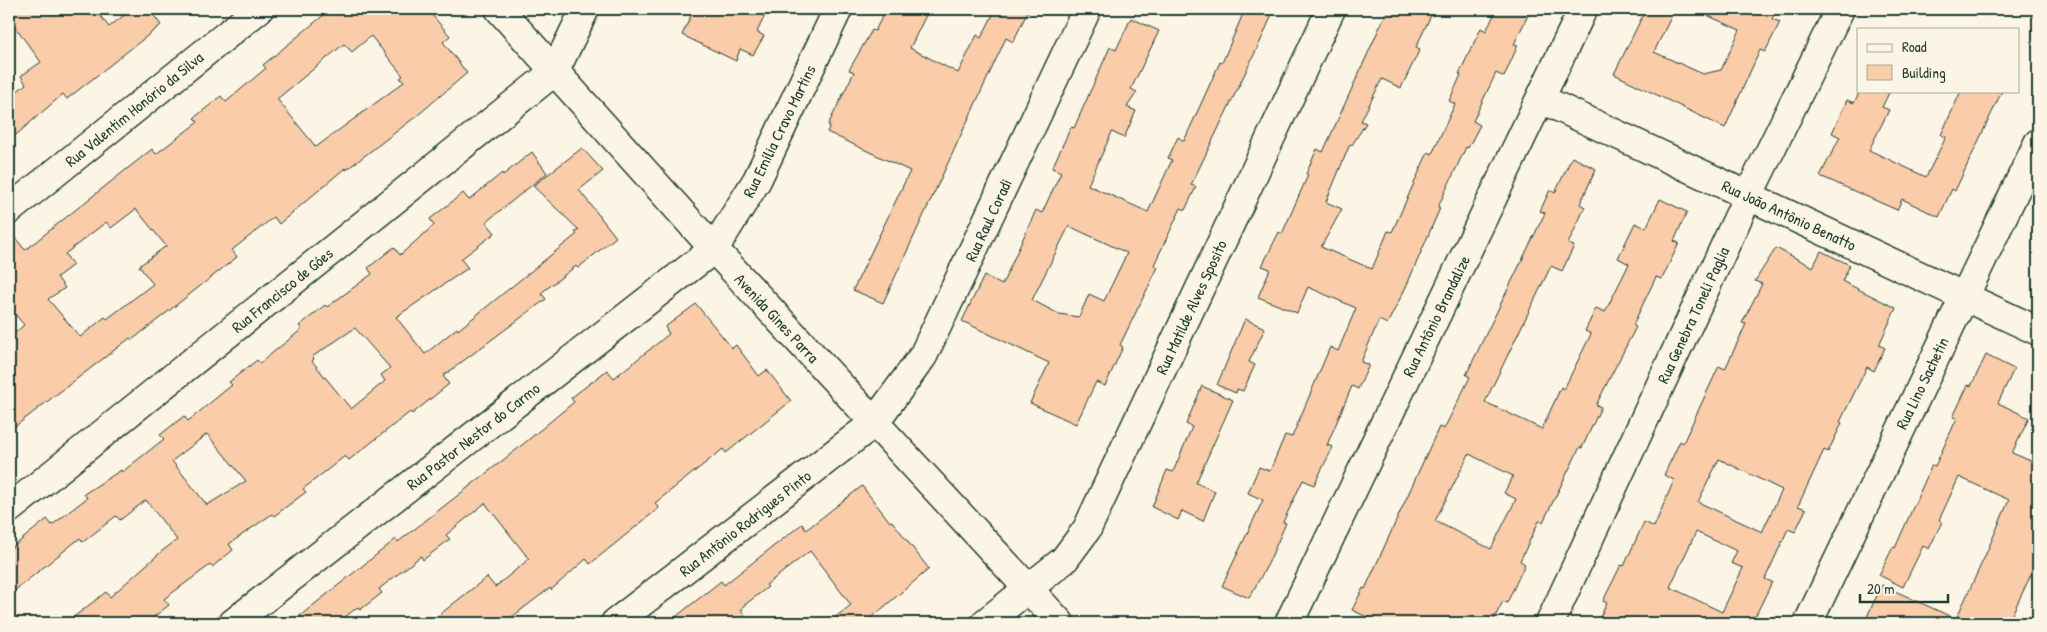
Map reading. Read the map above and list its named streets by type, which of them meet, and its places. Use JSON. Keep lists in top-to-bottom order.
{
  "streets": {
    "street": [
      "Rua Valentim Honório da Silva",
      "Rua Emília Cravo Martins",
      "Rua João Antônio Benatto",
      "Rua Raul Coradi",
      "Rua Francisco de Góes",
      "Rua Matilde Alves Sposito",
      "Rua Genebra Toneli Paglia",
      "Rua Antônio Brandalize",
      "Avenida Gines Parra",
      "Rua Lino Sachetin",
      "Rua Pastor Nestor do Carmo",
      "Rua Antônio Rodrigues Pinto"
    ]
  },
  "crossings": [
    ["Rua Emília Cravo Martins", "Avenida Gines Parra"],
    ["Rua Emília Cravo Martins", "Rua Pastor Nestor do Carmo"],
    ["Rua João Antônio Benatto", "Rua Genebra Toneli Paglia"],
    ["Rua João Antônio Benatto", "Rua Antônio Brandalize"],
    ["Rua João Antônio Benatto", "Rua Lino Sachetin"],
    ["Rua Raul Coradi", "Avenida Gines Parra"],
    ["Rua Raul Coradi", "Rua Antônio Rodrigues Pinto"],
    ["Rua Francisco de Góes", "Avenida Gines Parra"],
    ["Rua Matilde Alves Sposito", "Avenida Gines Parra"],
    ["Avenida Gines Parra", "Rua Pastor Nestor do Carmo"],
    ["Avenida Gines Parra", "Rua Antônio Rodrigues Pinto"]
  ],
  "legend": ["Road", "Building"],
  "scale_bar": "20 m"
}
